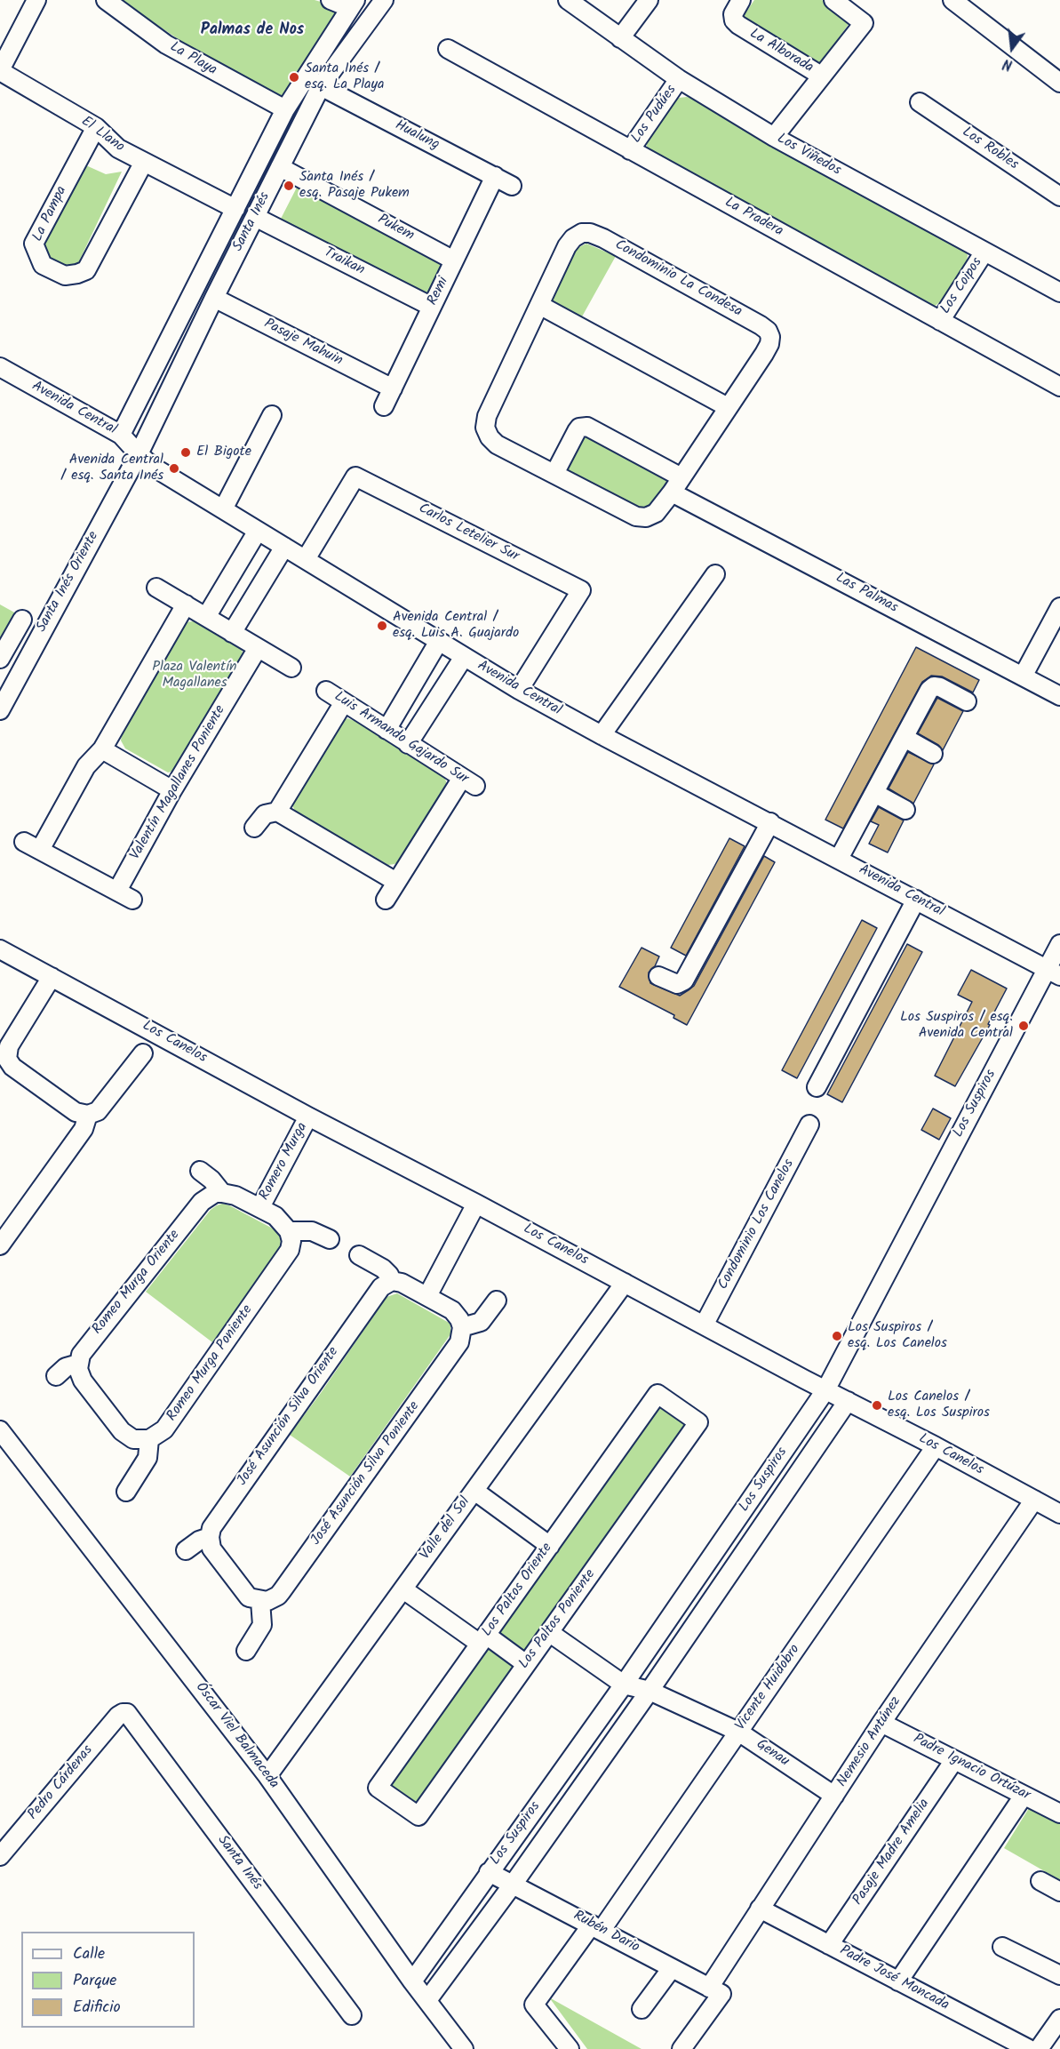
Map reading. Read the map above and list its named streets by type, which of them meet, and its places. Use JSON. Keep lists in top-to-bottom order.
{
  "streets": {
    "street": [
      "La Alborada",
      "La Playa",
      "Los Pudúes",
      "El Llano",
      "Hualung",
      "Los Robles",
      "Los Viñedos",
      "La Pampa",
      "La Pradera",
      "Santa Inés",
      "Pukem",
      "Traikan",
      "Condominio La Condesa",
      "Los Coipos",
      "Remi",
      "Pasaje Mahuin",
      "Avenida Central",
      "Carlos Letelier Sur",
      "Santa Inés Oriente",
      "Las Palmas",
      "Luis Armando Gajardo Sur",
      "Valentín Magallanes Poniente",
      "Los Canelos",
      "Los Suspiros",
      "Romero Murga",
      "Condominio Los Canelos",
      "Romeo Murga Oriente",
      "Romeo Murga Poniente",
      "José Asunción Silva Oriente",
      "José Asunción Silva Poniente",
      "Valle del Sol",
      "Los Paltos Oriente",
      "Los Paltos Poniente",
      "Vicente Huidobro",
      "Óscar Viel Balmaceda",
      "Nemesio Antúnez",
      "Genau",
      "Padre Ignacio Ortúzar",
      "Pedro Cárdenas",
      "Pasaje Madre Amelia",
      "Rubén Dario",
      "Padre José Moncada"
    ]
  },
  "crossings": [
    ["La Alborada", "Los Viñedos"],
    ["La Playa", "Santa Inés"],
    ["Los Pudúes", "Los Viñedos"],
    ["Los Pudúes", "La Pradera"],
    ["El Llano", "La Pampa"],
    ["El Llano", "Santa Inés"],
    ["Hualung", "Santa Inés"],
    ["Hualung", "Remi"],
    ["Los Viñedos", "Los Coipos"],
    ["La Pradera", "Los Coipos"],
    ["Santa Inés", "Pukem"],
    ["Santa Inés", "Traikan"],
    ["Santa Inés", "Pasaje Mahuin"],
    ["Santa Inés", "Avenida Central"],
    ["Santa Inés", "Santa Inés Oriente"],
    ["Santa Inés", "Pedro Cárdenas"],
    ["Pukem", "Remi"],
    ["Traikan", "Remi"],
    ["Condominio La Condesa", "Las Palmas"],
    ["Remi", "Pasaje Mahuin"],
    ["Avenida Central", "Carlos Letelier Sur"],
    ["Avenida Central", "Santa Inés Oriente"],
    ["Avenida Central", "Los Suspiros"],
    ["Los Canelos", "Los Suspiros"],
    ["Los Canelos", "Romero Murga"],
    ["Los Canelos", "Condominio Los Canelos"],
    ["Los Canelos", "Valle del Sol"],
    ["Los Canelos", "Vicente Huidobro"],
    ["Los Canelos", "Nemesio Antúnez"],
    ["Los Suspiros", "Óscar Viel Balmaceda"],
    ["Los Suspiros", "Genau"],
    ["Los Suspiros", "Rubén Dario"],
    ["Valle del Sol", "Óscar Viel Balmaceda"],
    ["Los Paltos Oriente", "Los Paltos Poniente"],
    ["Vicente Huidobro", "Genau"],
    ["Vicente Huidobro", "Rubén Dario"],
    ["Nemesio Antúnez", "Genau"],
    ["Nemesio Antúnez", "Padre Ignacio Ortúzar"],
    ["Nemesio Antúnez", "Rubén Dario"],
    ["Nemesio Antúnez", "Padre José Moncada"],
    ["Padre Ignacio Ortúzar", "Pasaje Madre Amelia"],
    ["Pasaje Madre Amelia", "Padre José Moncada"]
  ],
  "districts": ["Palmas de Nos"],
  "parks": ["Plaza Valentín Magallanes"],
  "places": [
    "Santa Inés / esq. La Playa",
    "Santa Inés / esq. Pasaje Pukem",
    "El Bigote",
    "Avenida Central / esq. Santa Inés",
    "Avenida Central / esq. Luis A. Guajardo",
    "Los Suspiros / esq. Avenida Central",
    "Los Suspiros / esq. Los Canelos",
    "Los Canelos / esq. Los Suspiros"
  ],
  "legend": ["Calle", "Parque", "Edificio"],
  "north": "bottom"
}
